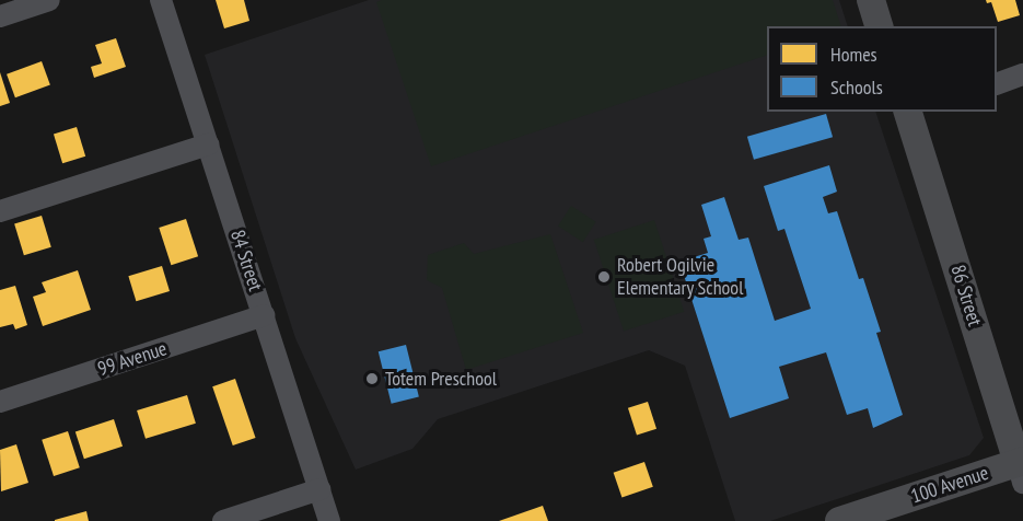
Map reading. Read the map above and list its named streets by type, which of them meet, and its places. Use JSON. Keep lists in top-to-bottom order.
{
  "streets": {
    "main road": ["86 Street", "100 Avenue"],
    "street": ["84 Street", "99 Avenue"]
  },
  "crossings": [
    ["84 Street", "99 Avenue"],
    ["86 Street", "100 Avenue"]
  ],
  "places": ["Robert Ogilvie Elementary School", "Totem Preschool"],
  "legend": ["Homes", "Schools"]
}
